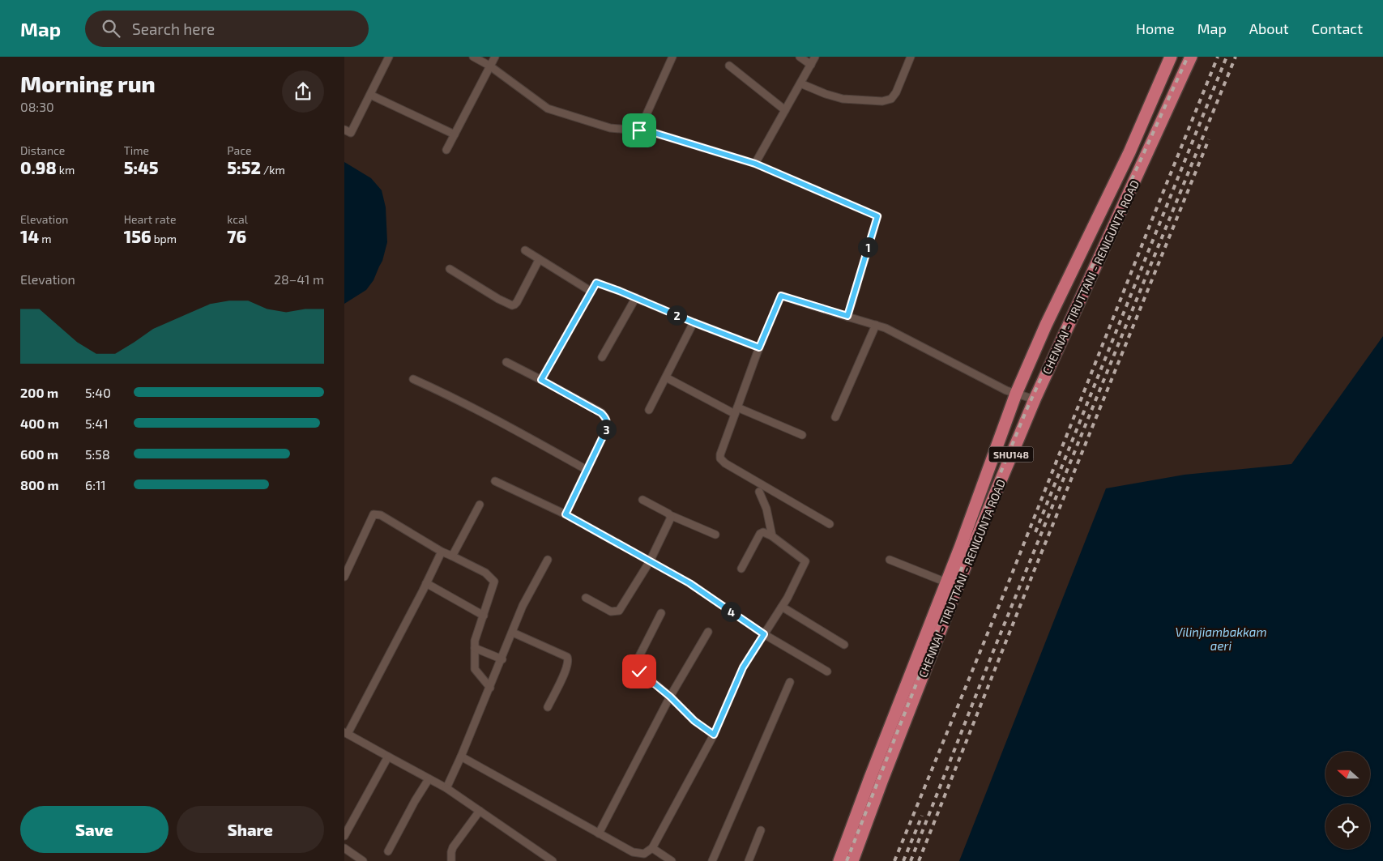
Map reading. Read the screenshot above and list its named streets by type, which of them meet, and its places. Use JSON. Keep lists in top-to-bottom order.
{
  "streets": {
    "highway": ["CHENNAI - TIRUTTANI - RENIGUNTA ROAD", "SHU148"]
  },
  "water": ["Vilinjiambakkam aeri"],
  "north": "left",
  "page": {
    "header": "Map",
    "search": "Search here",
    "nav": [
      "Home",
      "Map",
      "About",
      "Contact"
    ],
    "heading": ["Morning run", "08:30"],
    "stats": [
      ["Distance", "0.98 km"],
      ["Time", "5:45"],
      ["Pace", "5:52 /km"],
      ["Elevation", "14 m"],
      ["Heart rate", "156 bpm"],
      ["kcal", "76"]
    ],
    "pins": [
      "1",
      "2",
      "3",
      "4"
    ],
    "chart": ["Elevation", "28–41 m"],
    "list": [
      {
        "name": "200 m",
        "note": "5:40"
      },
      {
        "name": "400 m",
        "note": "5:41"
      },
      {
        "name": "600 m",
        "note": "5:58"
      },
      {
        "name": "800 m",
        "note": "6:11"
      }
    ],
    "buttons": ["Save", "Share"]
  }
}
